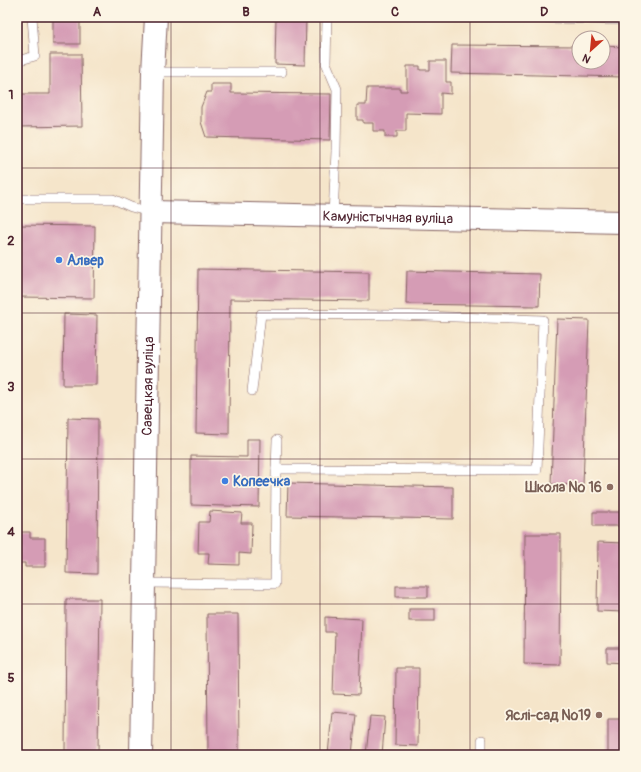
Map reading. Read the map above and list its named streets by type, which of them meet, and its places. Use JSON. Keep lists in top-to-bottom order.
{
  "streets": {
    "main road": ["Камуністычная вуліца", "Савецкая вуліца"]
  },
  "crossings": [
    ["Камуністычная вуліца", "Савецкая вуліца"]
  ],
  "places": [
    "Алвер",
    "Копеечка",
    "Школа № 16",
    "Яслі-сад №19"
  ],
  "north": "bottom left",
  "grid": {
    "columns": [
      "A",
      "B",
      "C",
      "D"
    ],
    "rows": [
      "1",
      "2",
      "3",
      "4",
      "5"
    ]
  }
}
